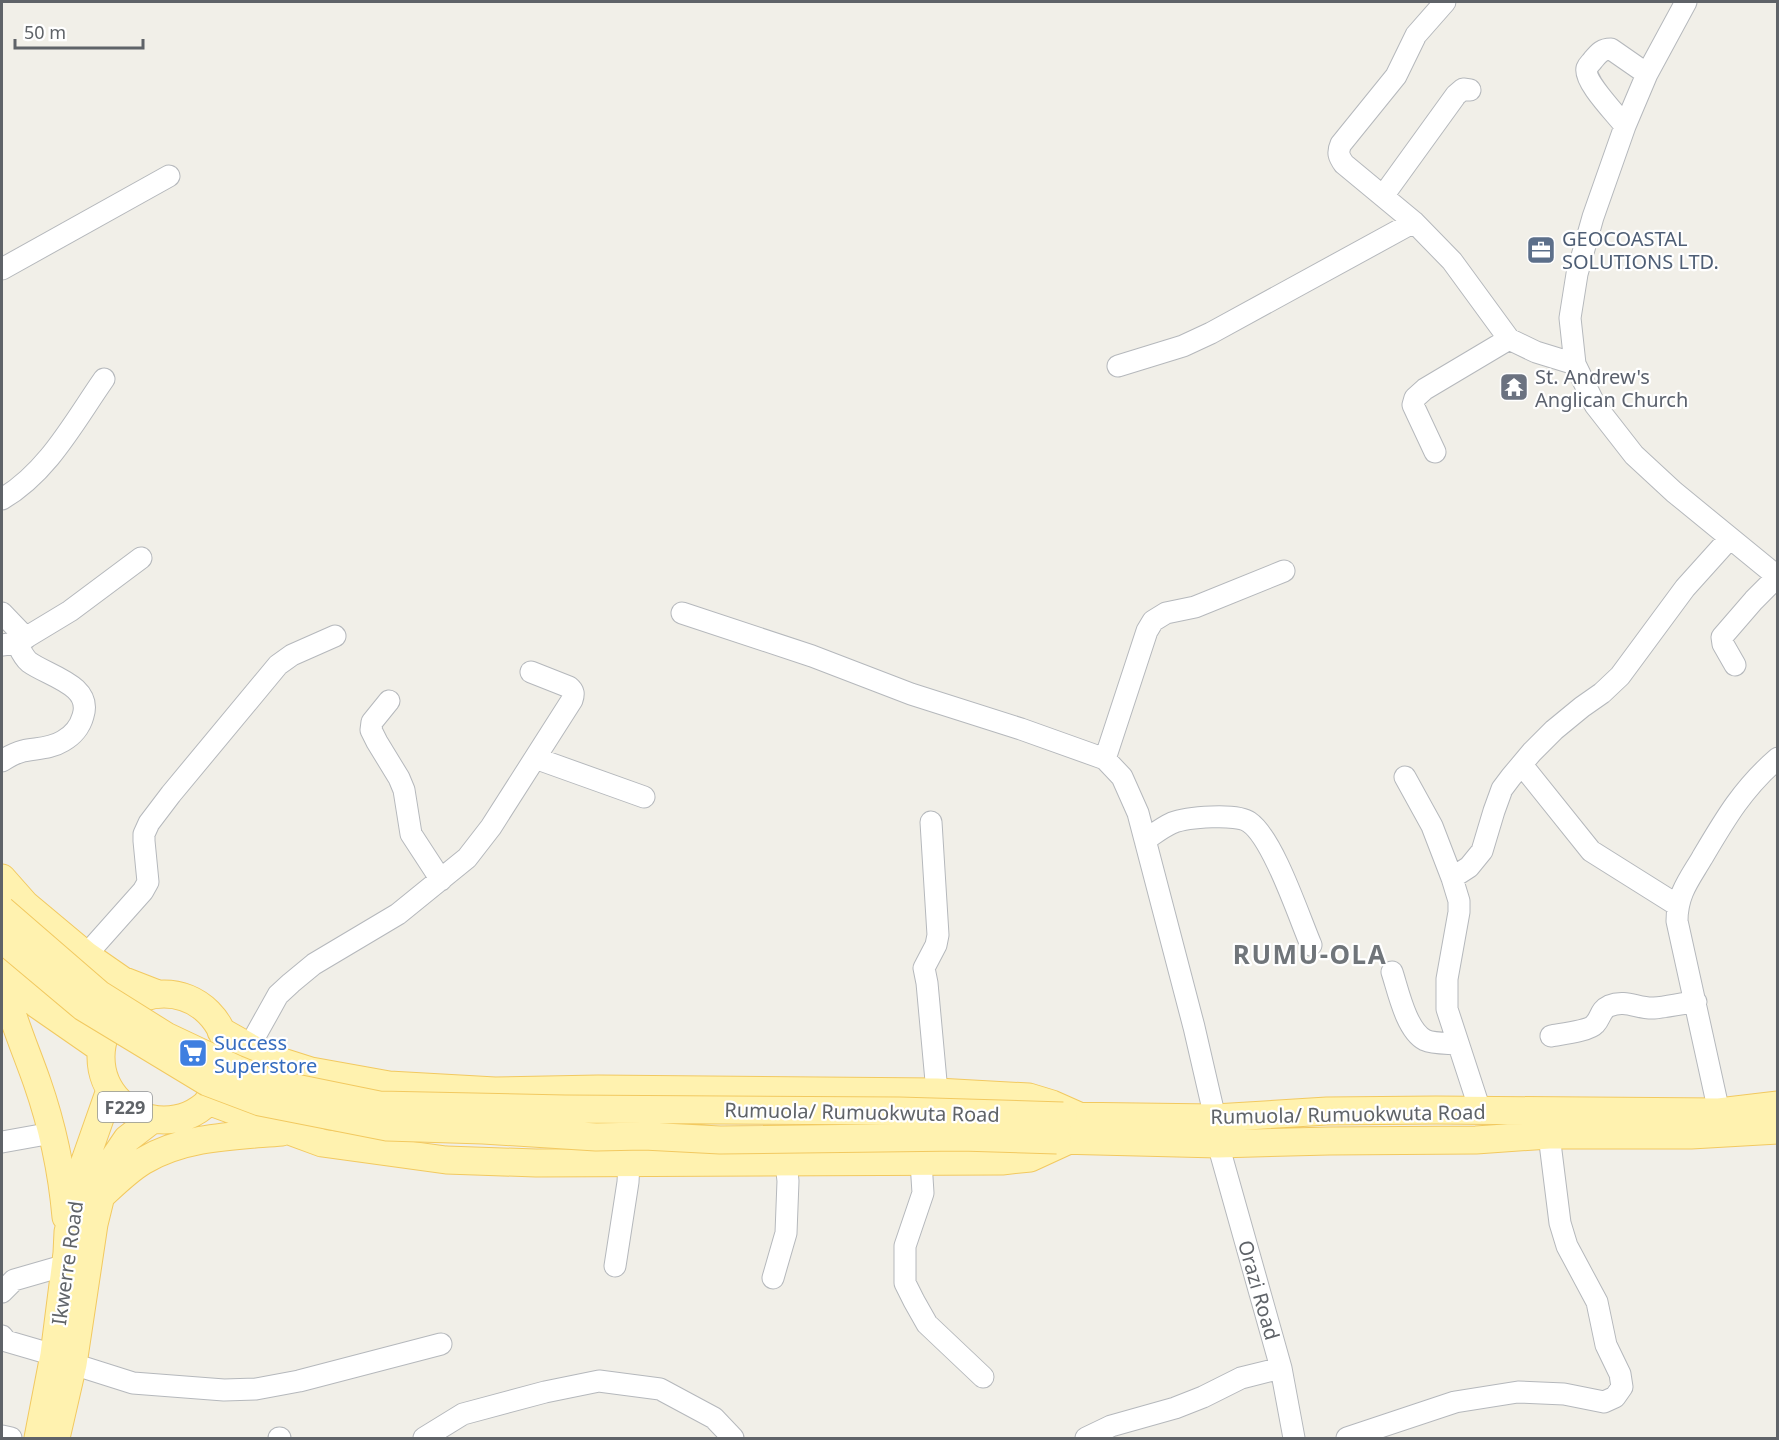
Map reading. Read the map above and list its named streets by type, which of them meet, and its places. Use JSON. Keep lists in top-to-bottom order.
{
  "streets": {
    "main road": ["F229", "Rumuola/ Rumuokwuta Road", "Ikwerre Road"],
    "street": ["Orazi Road"]
  },
  "crossings": [
    ["F229", "Ikwerre Road"],
    ["Rumuola/ Rumuokwuta Road", "Orazi Road"]
  ],
  "districts": ["RUMU-OLA"],
  "places": {
    "office": ["GEOCOASTAL SOLUTIONS LTD."],
    "temple": ["St. Andrew's Anglican Church"],
    "supermarket": ["Success Superstore"]
  },
  "scale_bar": "50 m"
}
